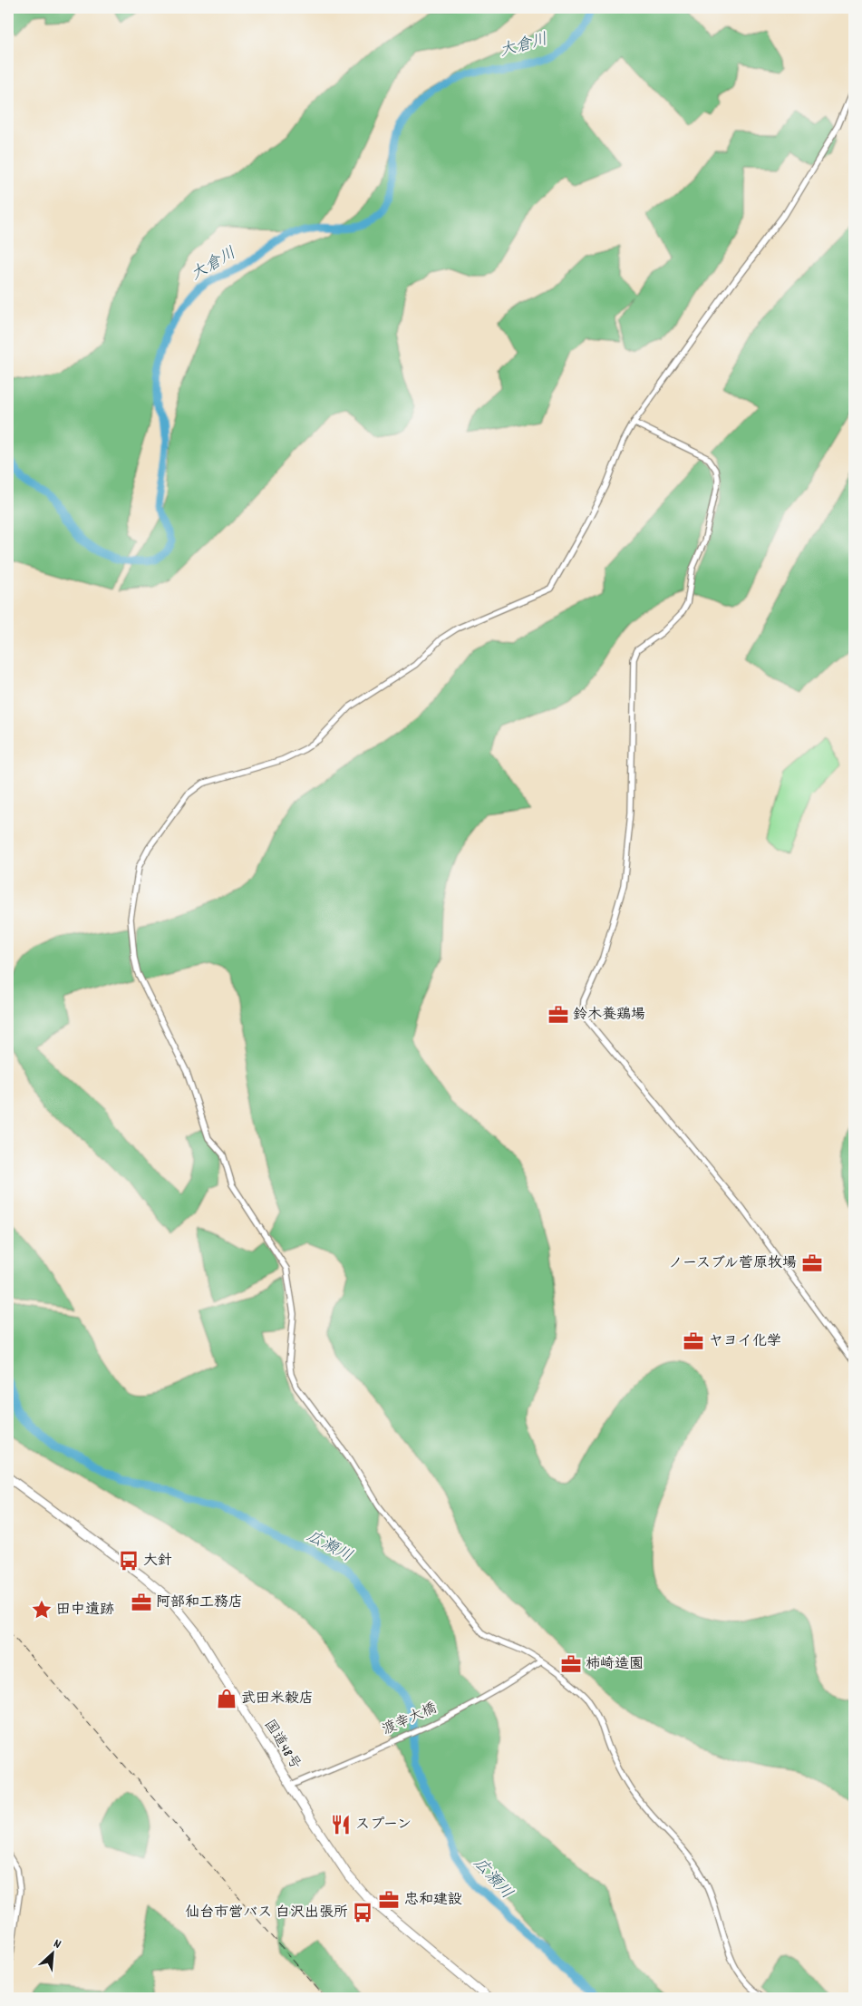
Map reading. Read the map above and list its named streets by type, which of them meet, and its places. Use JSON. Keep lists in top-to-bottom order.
{
  "streets": {
    "highway": ["国道48号"],
    "street": ["渡幸大橋"]
  },
  "crossings": [
    ["渡幸大橋", "国道48号"]
  ],
  "water": ["大倉川", "広瀬川"],
  "places": {
    "office": [
      "鈴木養鶏場",
      "ノースブル菅原牧場",
      "ヤヨイ化学",
      "阿部和工務店",
      "柿崎造園",
      "忠和建設"
    ],
    "bus stop": ["大針", "仙台市営バス 白沢出張所"],
    "place": ["田中遺跡"],
    "shop": ["武田米穀店"],
    "restaurant": ["スプーン"]
  },
  "north": "top right"
}
